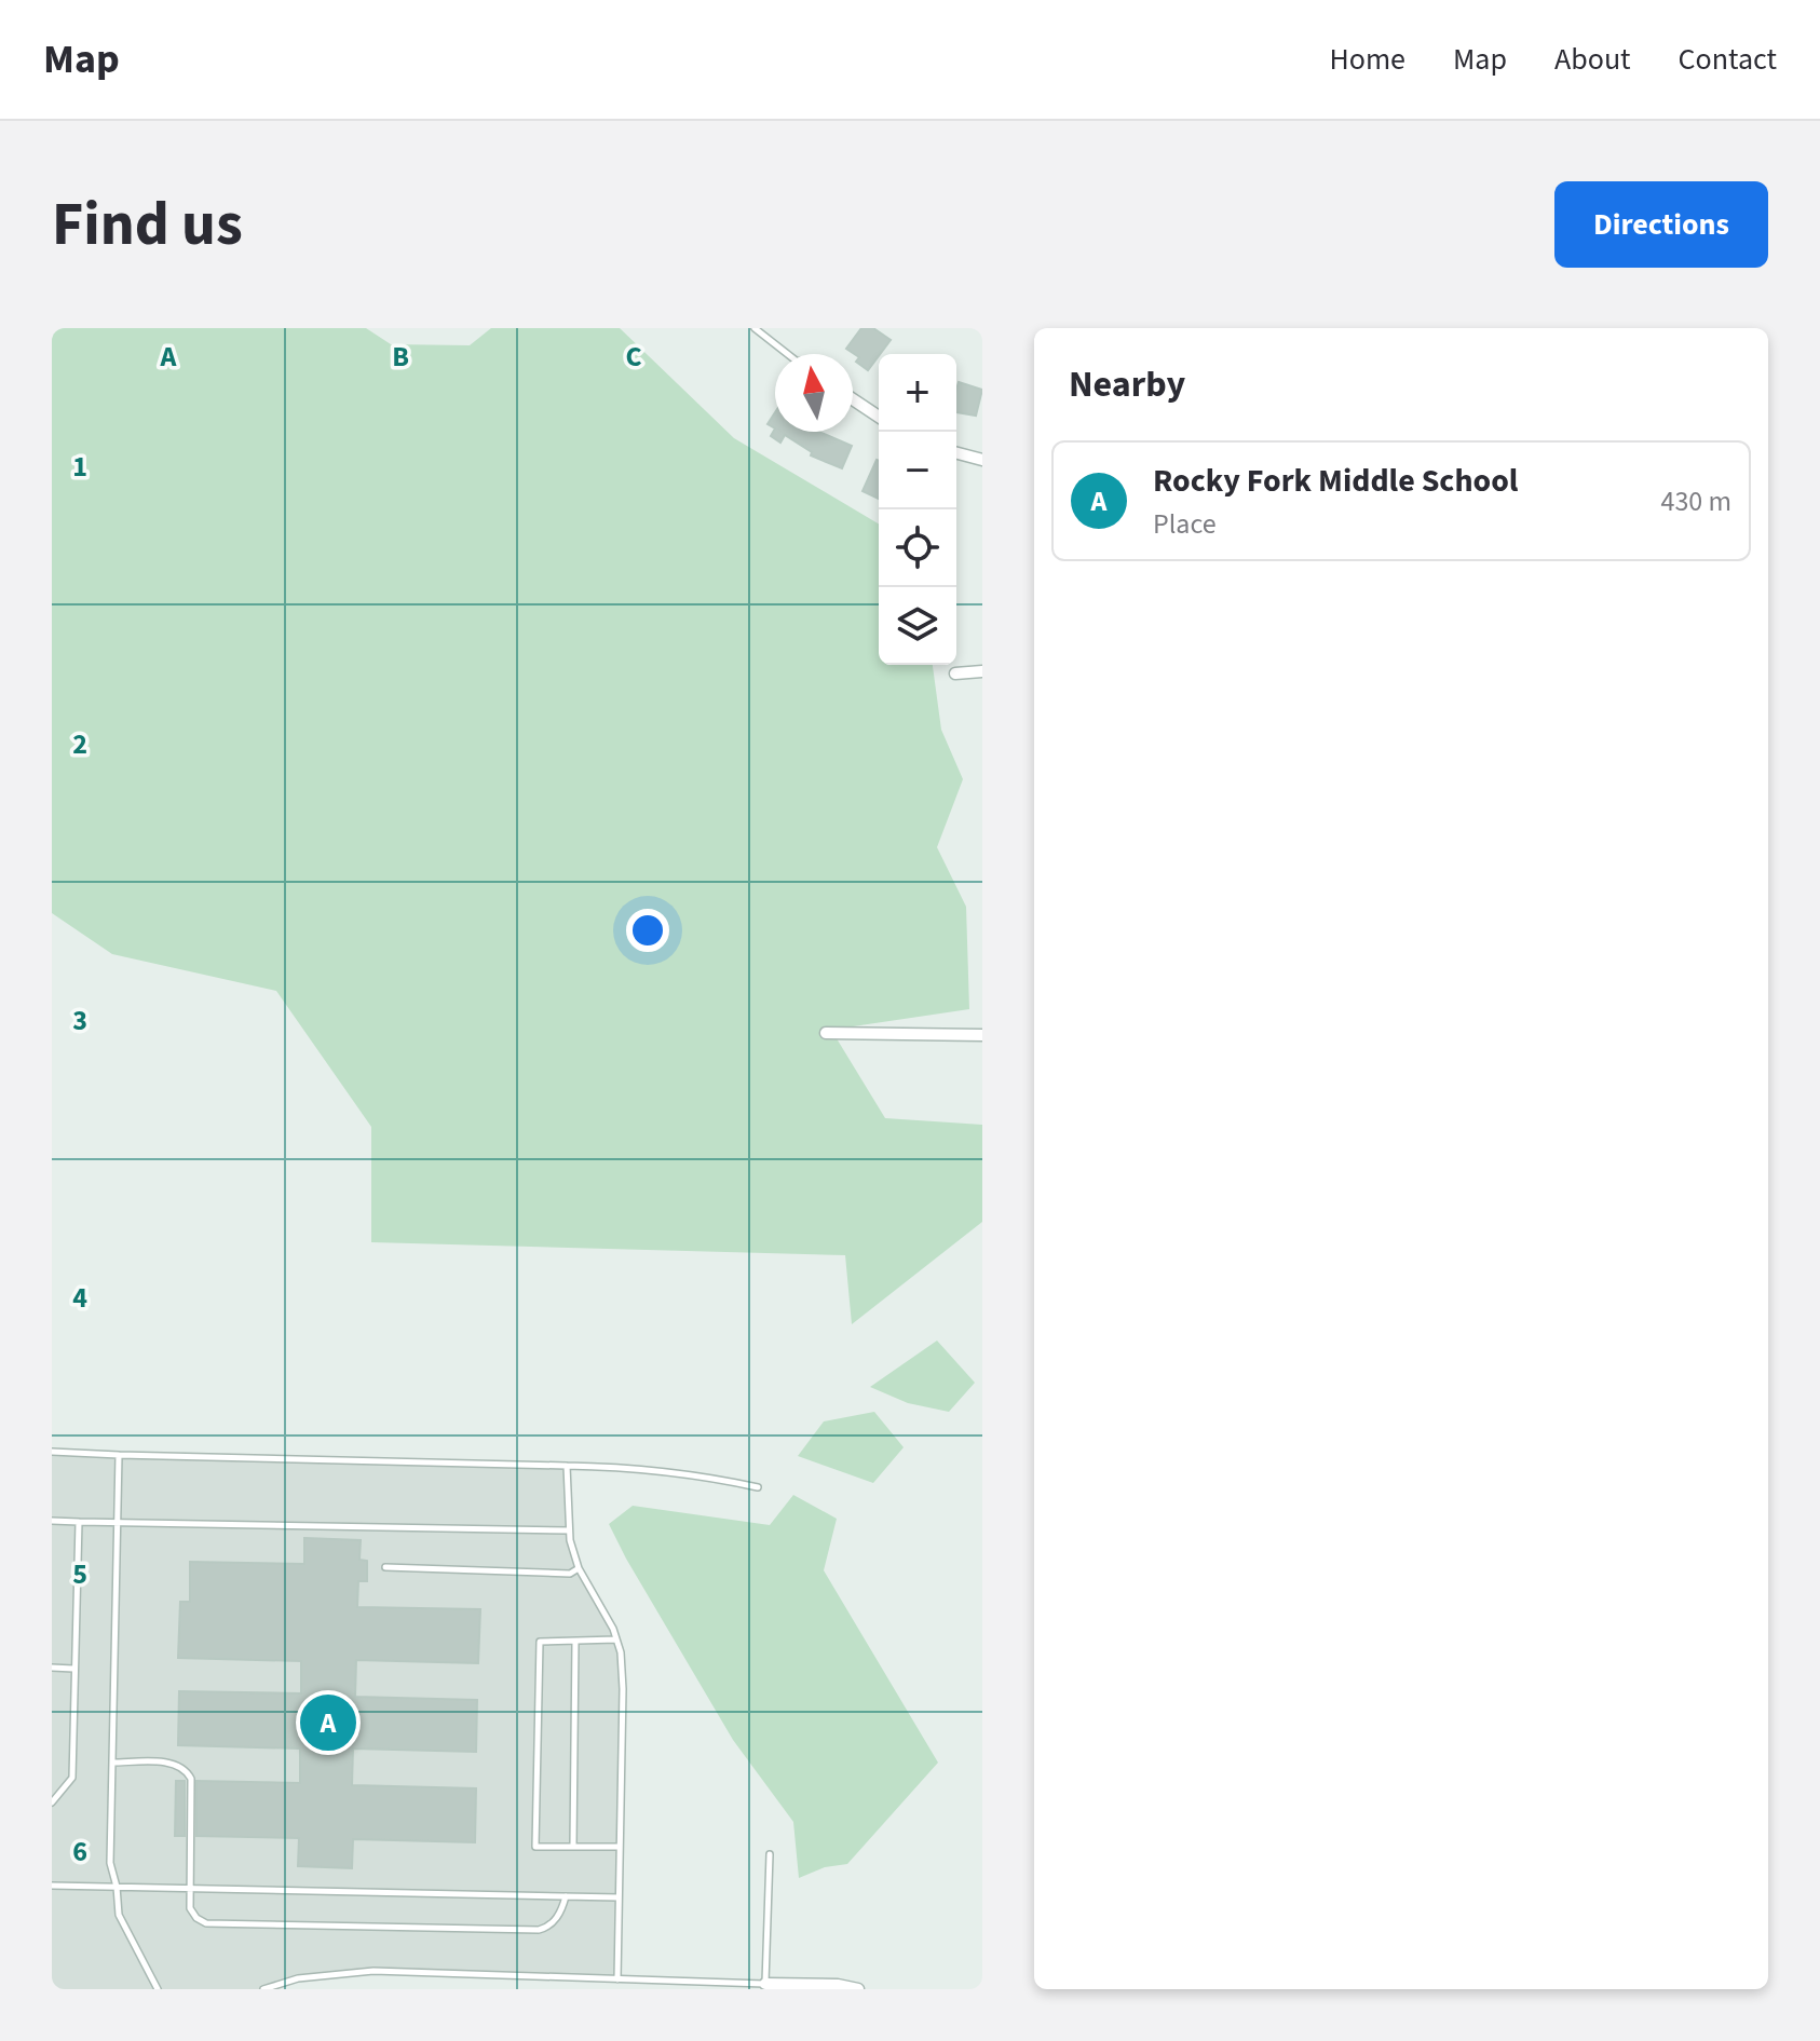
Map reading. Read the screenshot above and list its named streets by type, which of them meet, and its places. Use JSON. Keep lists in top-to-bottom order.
{
  "north": "top",
  "page": {
    "header": "Map",
    "nav": [
      "Home",
      "Map",
      "About",
      "Contact"
    ],
    "buttons": "Directions",
    "title": "Find us",
    "heading": "Nearby",
    "map_buttons": ["+", "−"],
    "list": [
      {
        "mark": "A",
        "name": "Rocky Fork Middle School",
        "note": "Place",
        "value": "430 m"
      }
    ],
    "pins": "A"
  },
  "grid": {
    "columns": ["A", "B", "C"],
    "rows": [
      "1",
      "2",
      "3",
      "4",
      "5",
      "6"
    ]
  }
}
